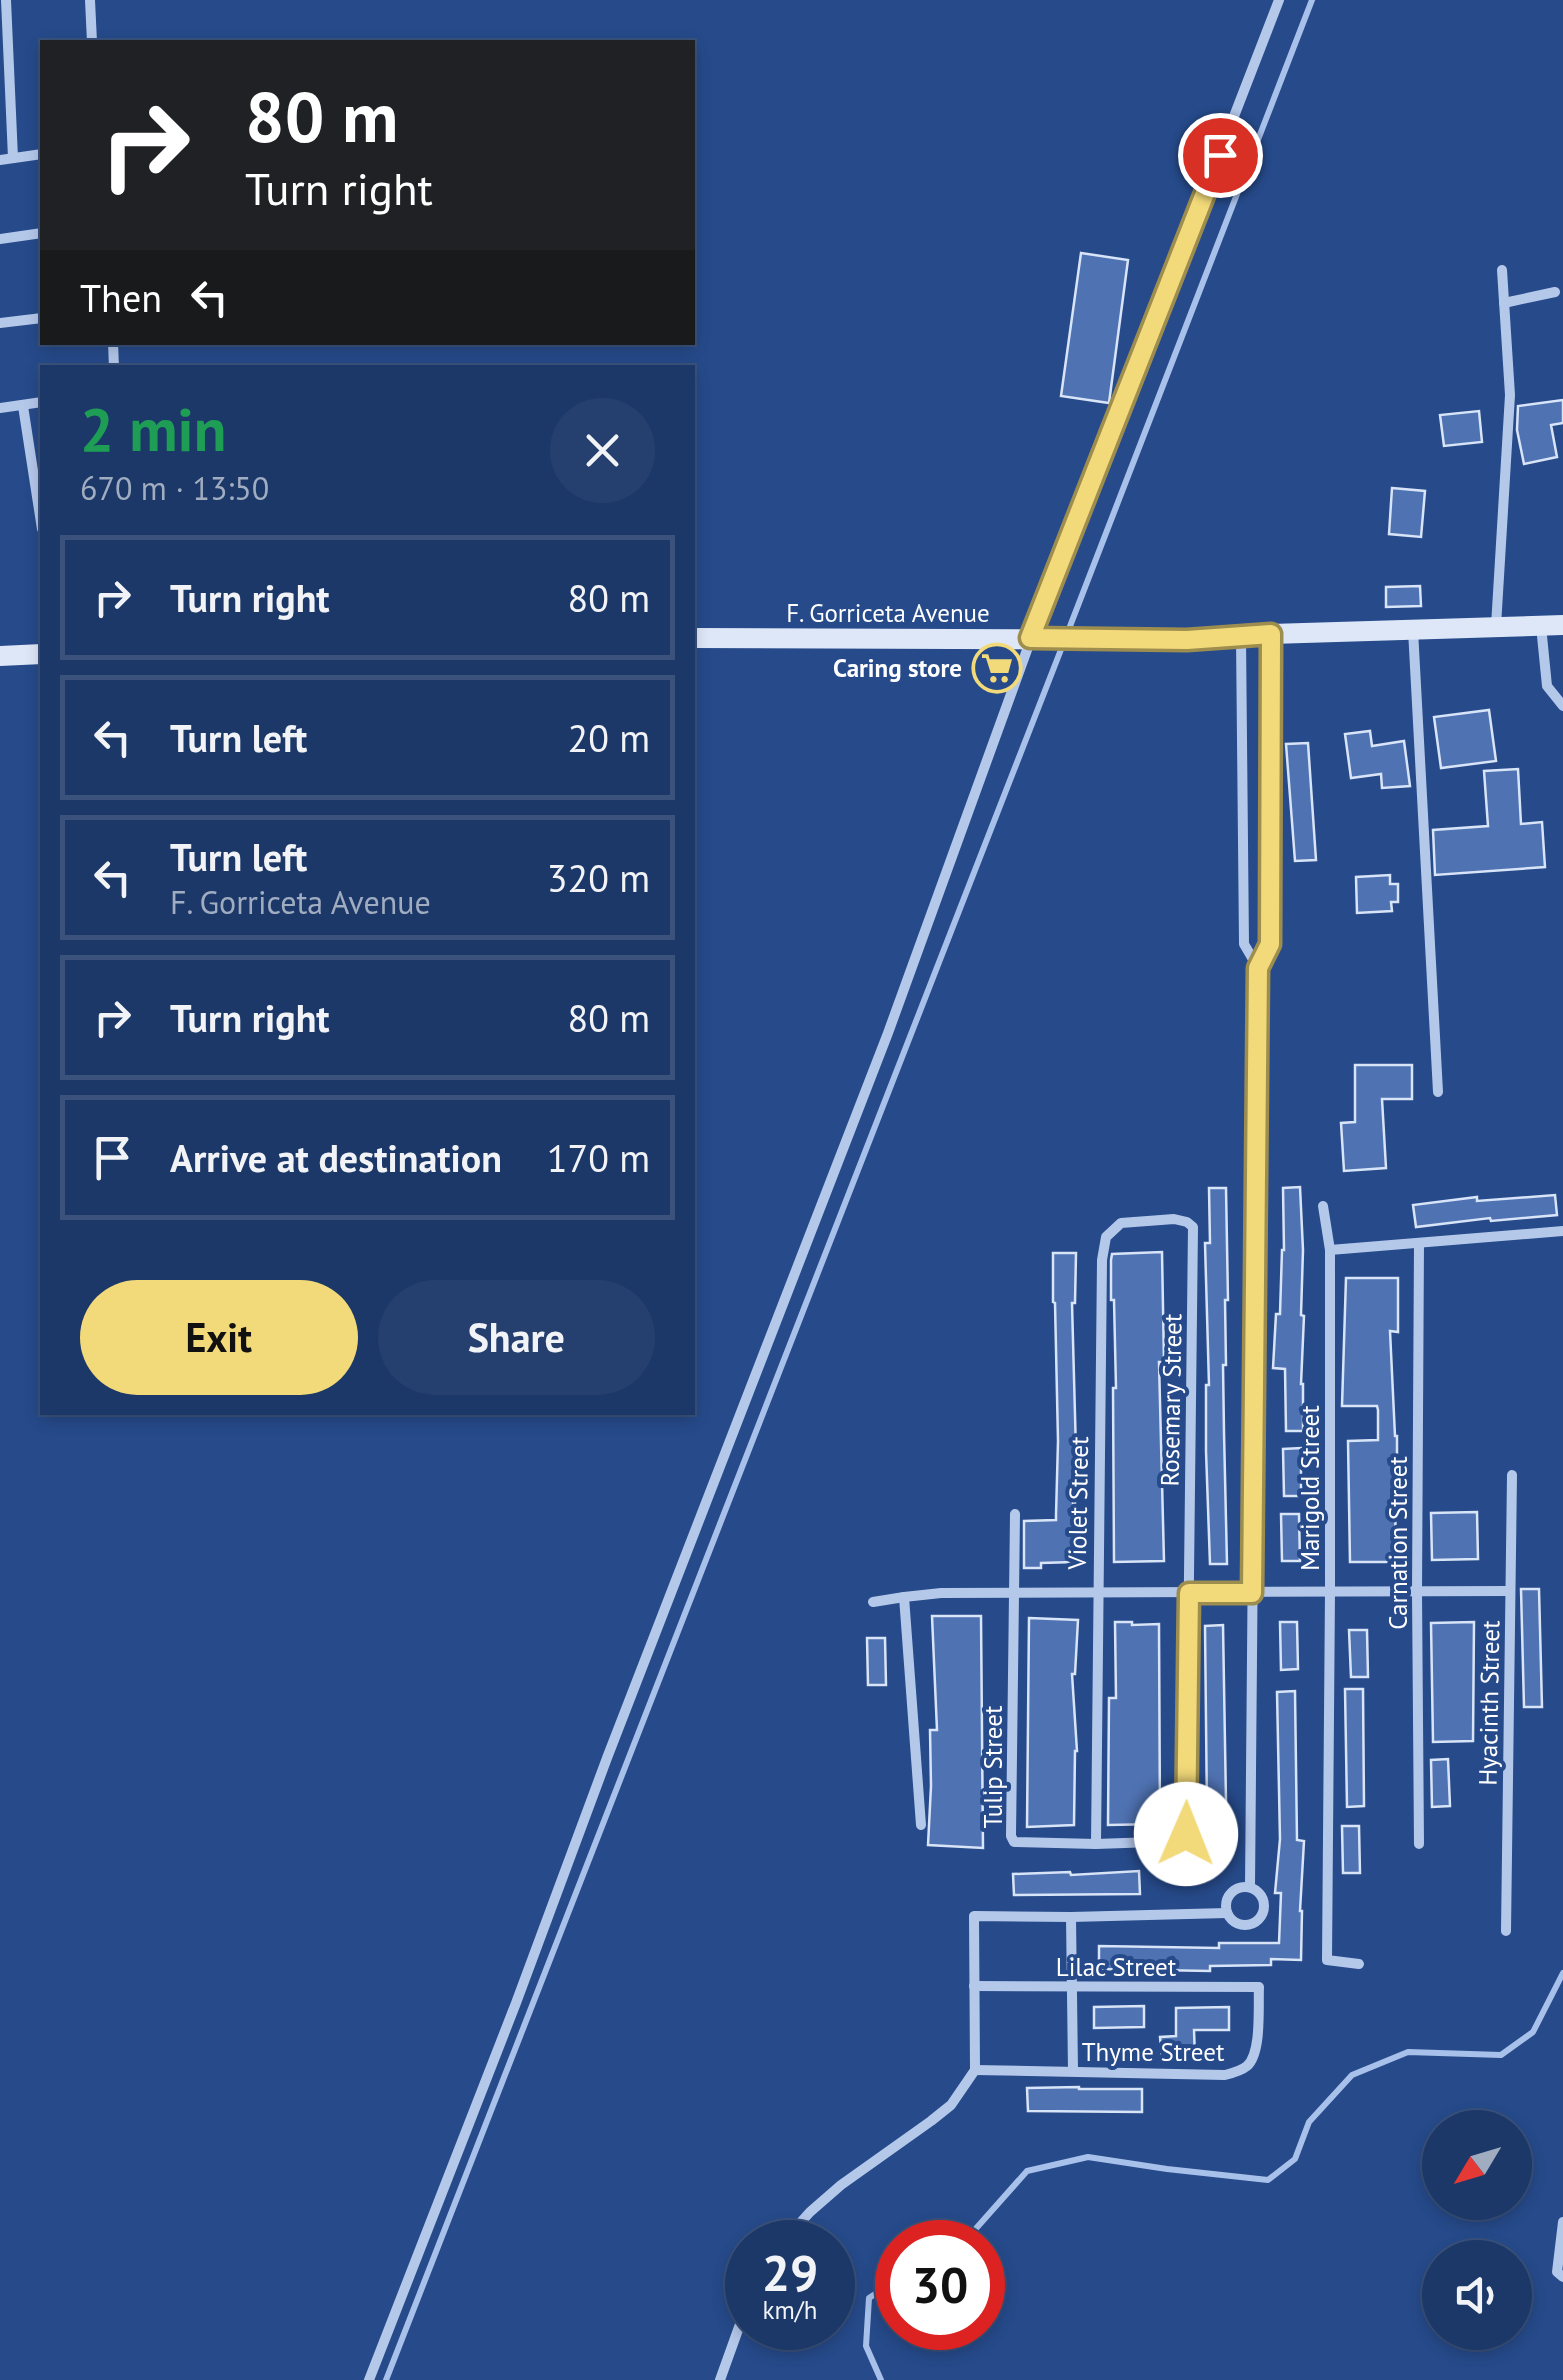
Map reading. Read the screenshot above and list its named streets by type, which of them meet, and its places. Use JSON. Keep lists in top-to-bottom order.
{
  "streets": {
    "main road": ["F. Gorriceta Avenue"],
    "street": [
      "Rosemary Street",
      "Marigold Street",
      "Violet Street",
      "Carnation Street",
      "Hyacinth Street",
      "Tulip Street",
      "Lilac Street",
      "Thyme Street"
    ]
  },
  "crossings": [
    ["Rosemary Street", "Violet Street"],
    ["Rosemary Street", "Tulip Street"],
    ["Violet Street", "Tulip Street"],
    ["Lilac Street", "Thyme Street"]
  ],
  "places": {
    "supermarket": ["Caring store"]
  },
  "north": "bottom left",
  "page": {
    "turn": ["80 m", "Turn right"],
    "then": "Then",
    "heading": ["2 min", "670 m · 13:50"],
    "list": [
      {
        "name": "Turn right",
        "value": "80 m"
      },
      {
        "name": "Turn left",
        "value": "20 m"
      },
      {
        "name": "Turn left",
        "note": "F. Gorriceta Avenue",
        "value": "320 m"
      },
      {
        "name": "Turn right",
        "value": "80 m"
      },
      {
        "name": "Arrive at destination",
        "value": "170 m"
      }
    ],
    "buttons": ["Exit", "Share"],
    "speed": "29 km/h",
    "limit": "30"
  }
}
